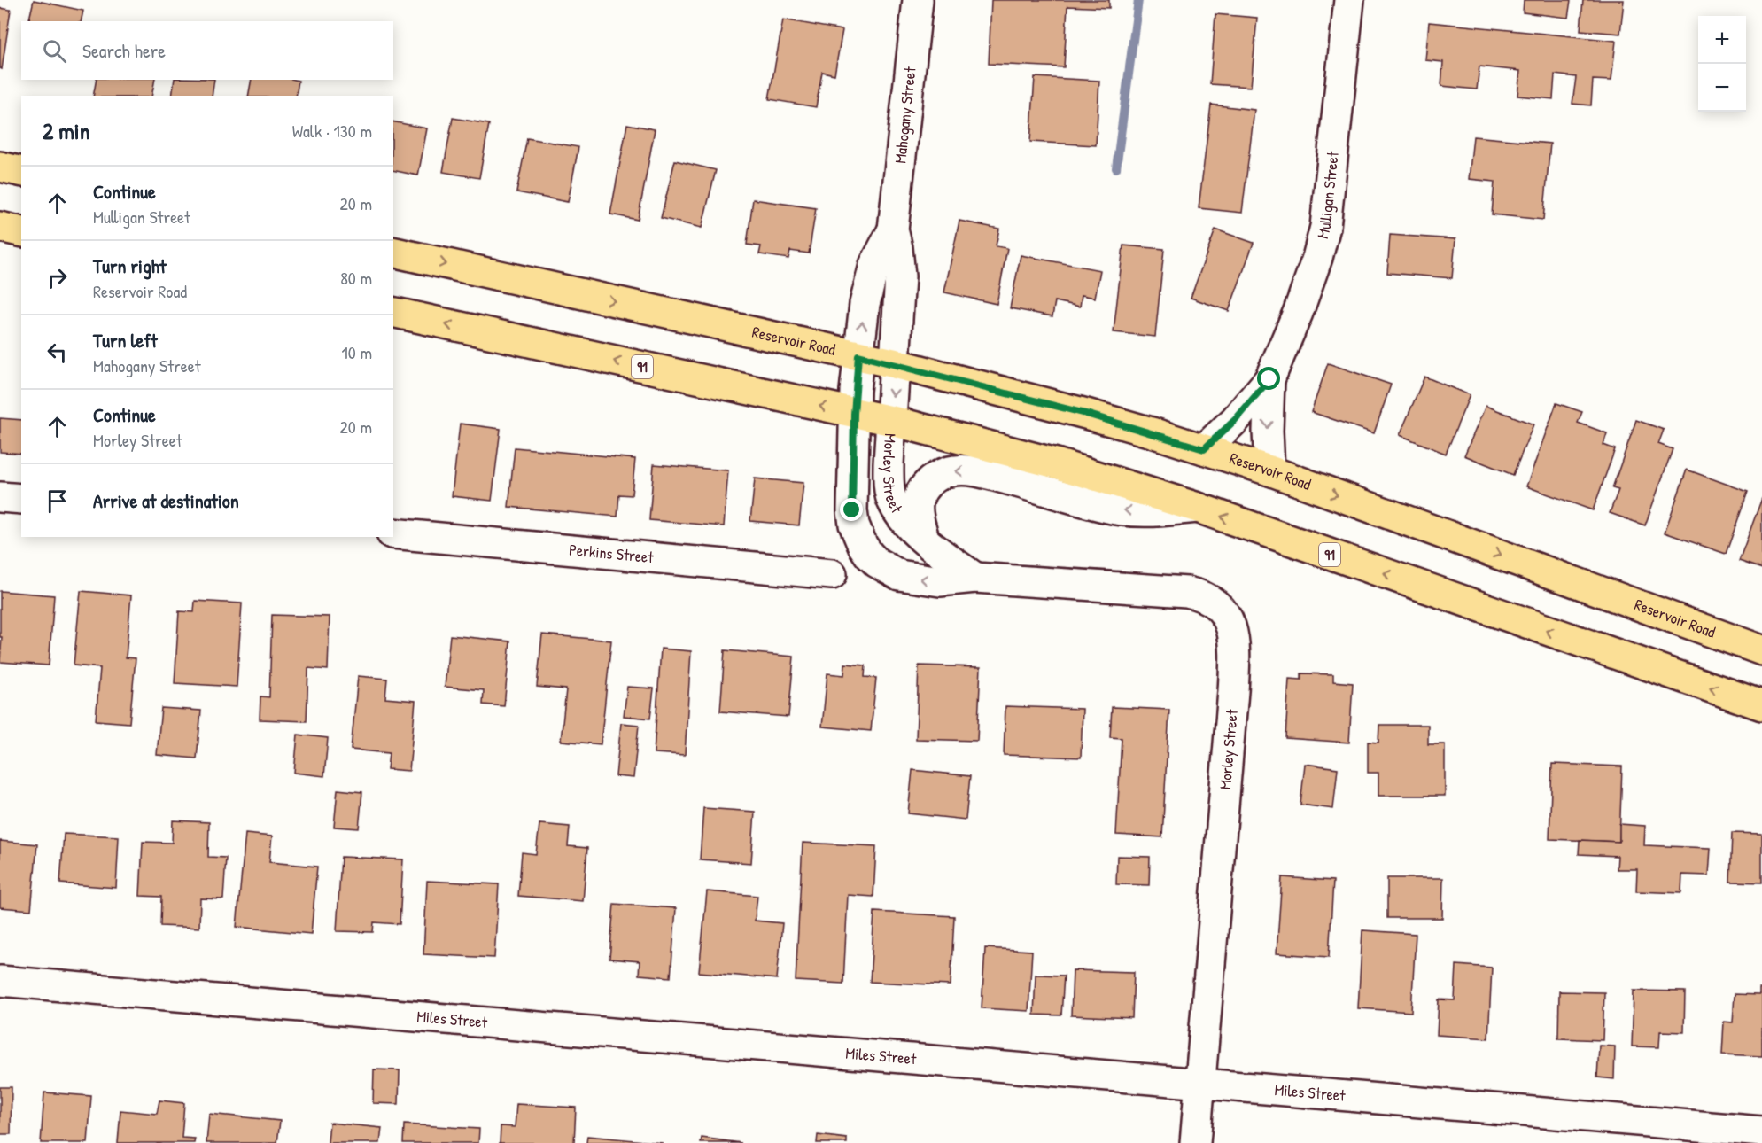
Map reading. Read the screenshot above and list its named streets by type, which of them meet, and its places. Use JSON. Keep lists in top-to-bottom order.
{
  "streets": {
    "main road": ["Reservoir Road", "91"],
    "street": [
      "Mahogany Street",
      "Mulligan Street",
      "Morley Street",
      "Perkins Street",
      "Miles Street"
    ]
  },
  "crossings": [
    ["Mahogany Street", "Reservoir Road"],
    ["Mahogany Street", "91"],
    ["Mahogany Street", "Morley Street"],
    ["Mulligan Street", "Reservoir Road"],
    ["Reservoir Road", "Morley Street"],
    ["91", "Morley Street"],
    ["Morley Street", "Miles Street"]
  ],
  "page": {
    "map_buttons": ["+", "−"],
    "search": "Search here",
    "heading": ["2 min", "Walk · 130 m"],
    "list": [
      ["Continue", "Mulligan Street", "20 m"],
      ["Turn right", "Reservoir Road", "80 m"],
      ["Turn left", "Mahogany Street", "10 m"],
      ["Continue", "Morley Street", "20 m"],
      "Arrive at destination"
    ]
  }
}
